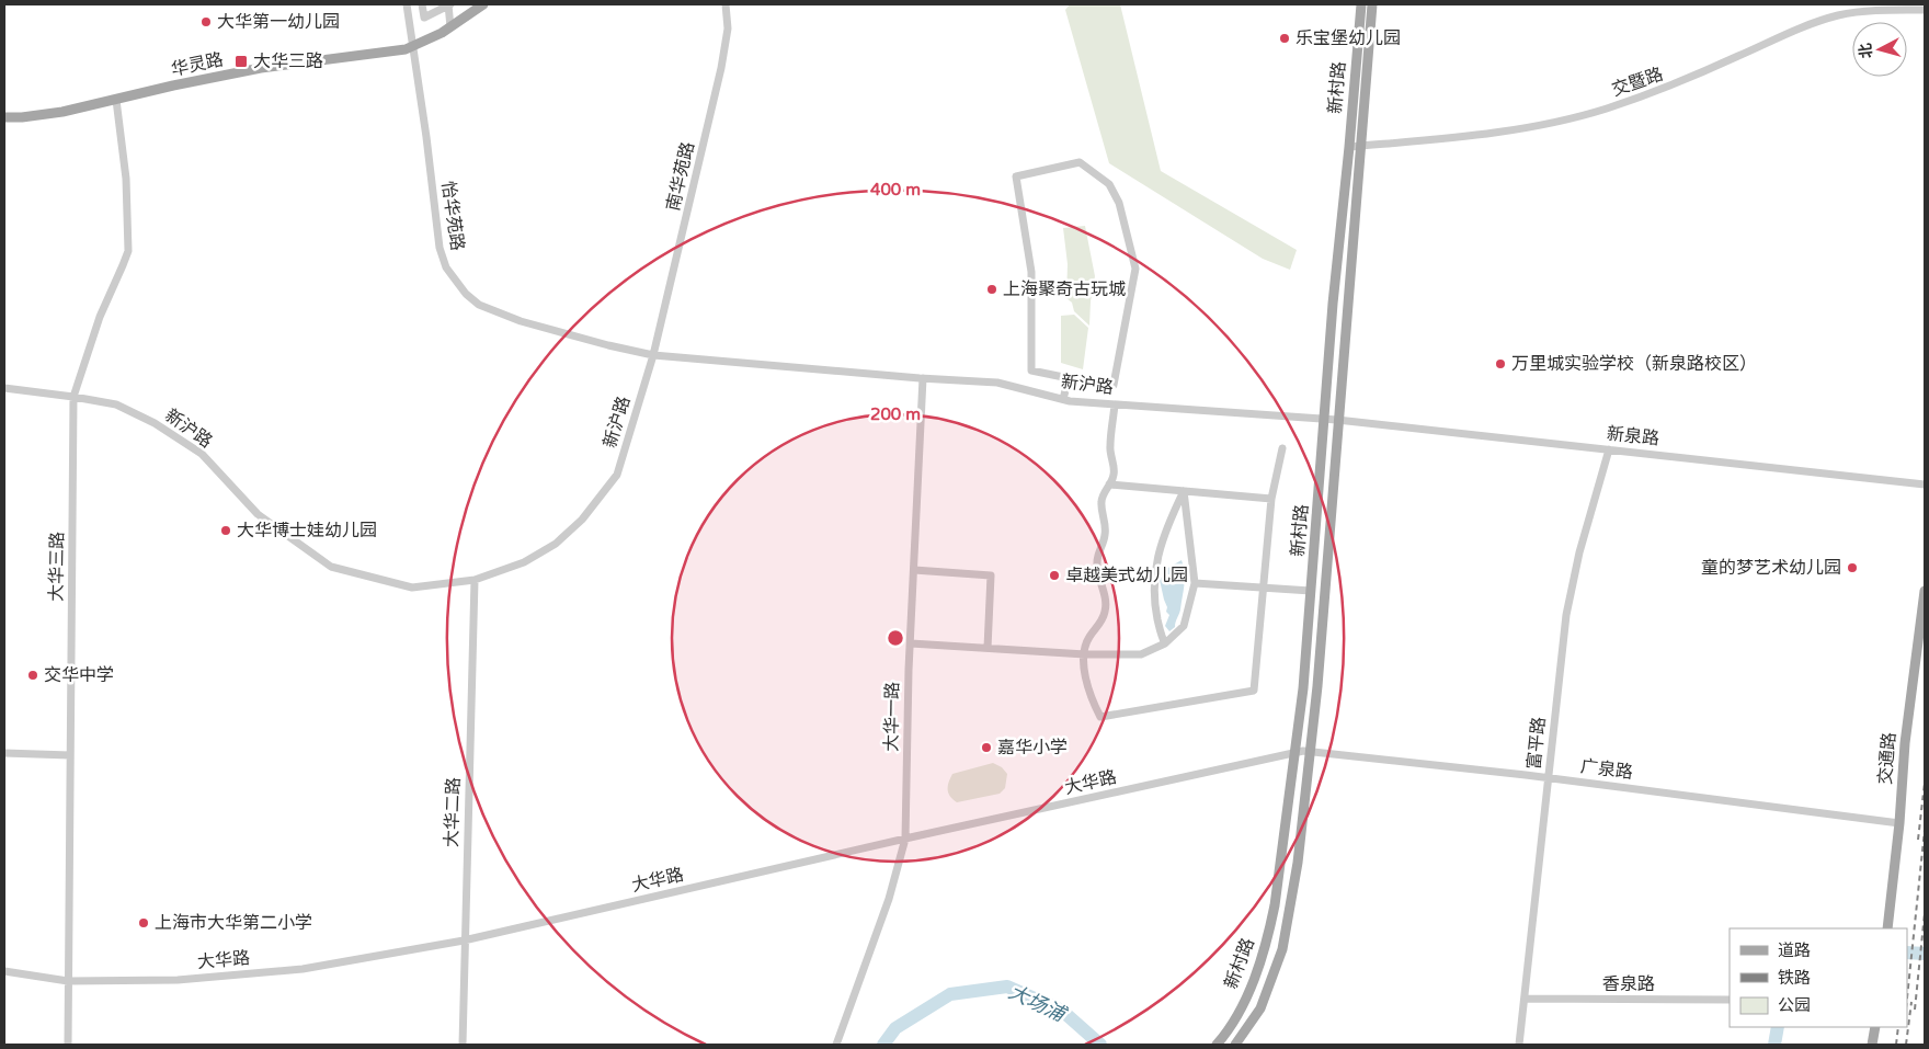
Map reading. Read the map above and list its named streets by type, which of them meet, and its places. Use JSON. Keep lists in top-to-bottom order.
{
  "streets": {
    "main road": ["华灵路", "新村路", "交通路"],
    "street": [
      "交暨路",
      "南华苑路",
      "怡华苑路",
      "新沪路",
      "新泉路",
      "大华三路",
      "大华一路",
      "富平路",
      "广泉路",
      "大华路",
      "大华二路",
      "香泉路"
    ]
  },
  "crossings": [
    ["华灵路", "怡华苑路"],
    ["华灵路", "大华三路"],
    ["交暨路", "新村路"],
    ["新村路", "新沪路"],
    ["新村路", "新泉路"],
    ["新村路", "广泉路"],
    ["新村路", "大华路"],
    ["南华苑路", "怡华苑路"],
    ["南华苑路", "新沪路"],
    ["怡华苑路", "新沪路"],
    ["新沪路", "新泉路"],
    ["新沪路", "大华三路"],
    ["新沪路", "大华一路"],
    ["新沪路", "大华二路"],
    ["新泉路", "富平路"],
    ["大华三路", "大华路"],
    ["大华一路", "大华路"],
    ["富平路", "广泉路"],
    ["富平路", "香泉路"],
    ["交通路", "广泉路"],
    ["广泉路", "大华路"],
    ["大华路", "大华二路"]
  ],
  "water": ["大场浦"],
  "places": {
    "other": [
      "大华第一幼儿园",
      "乐宝堡幼儿园",
      "上海聚奇古玩城",
      "万里城实验学校（新泉路校区）",
      "大华博士娃幼儿园",
      "童的梦艺术幼儿园",
      "卓越美式幼儿园",
      "交华中学",
      "嘉华小学",
      "上海市大华第二小学"
    ],
    "transit": ["大华三路"]
  },
  "legend": ["道路", "铁路", "公园"],
  "north": "left",
  "rings": ["400 m", "200 m"]
}
